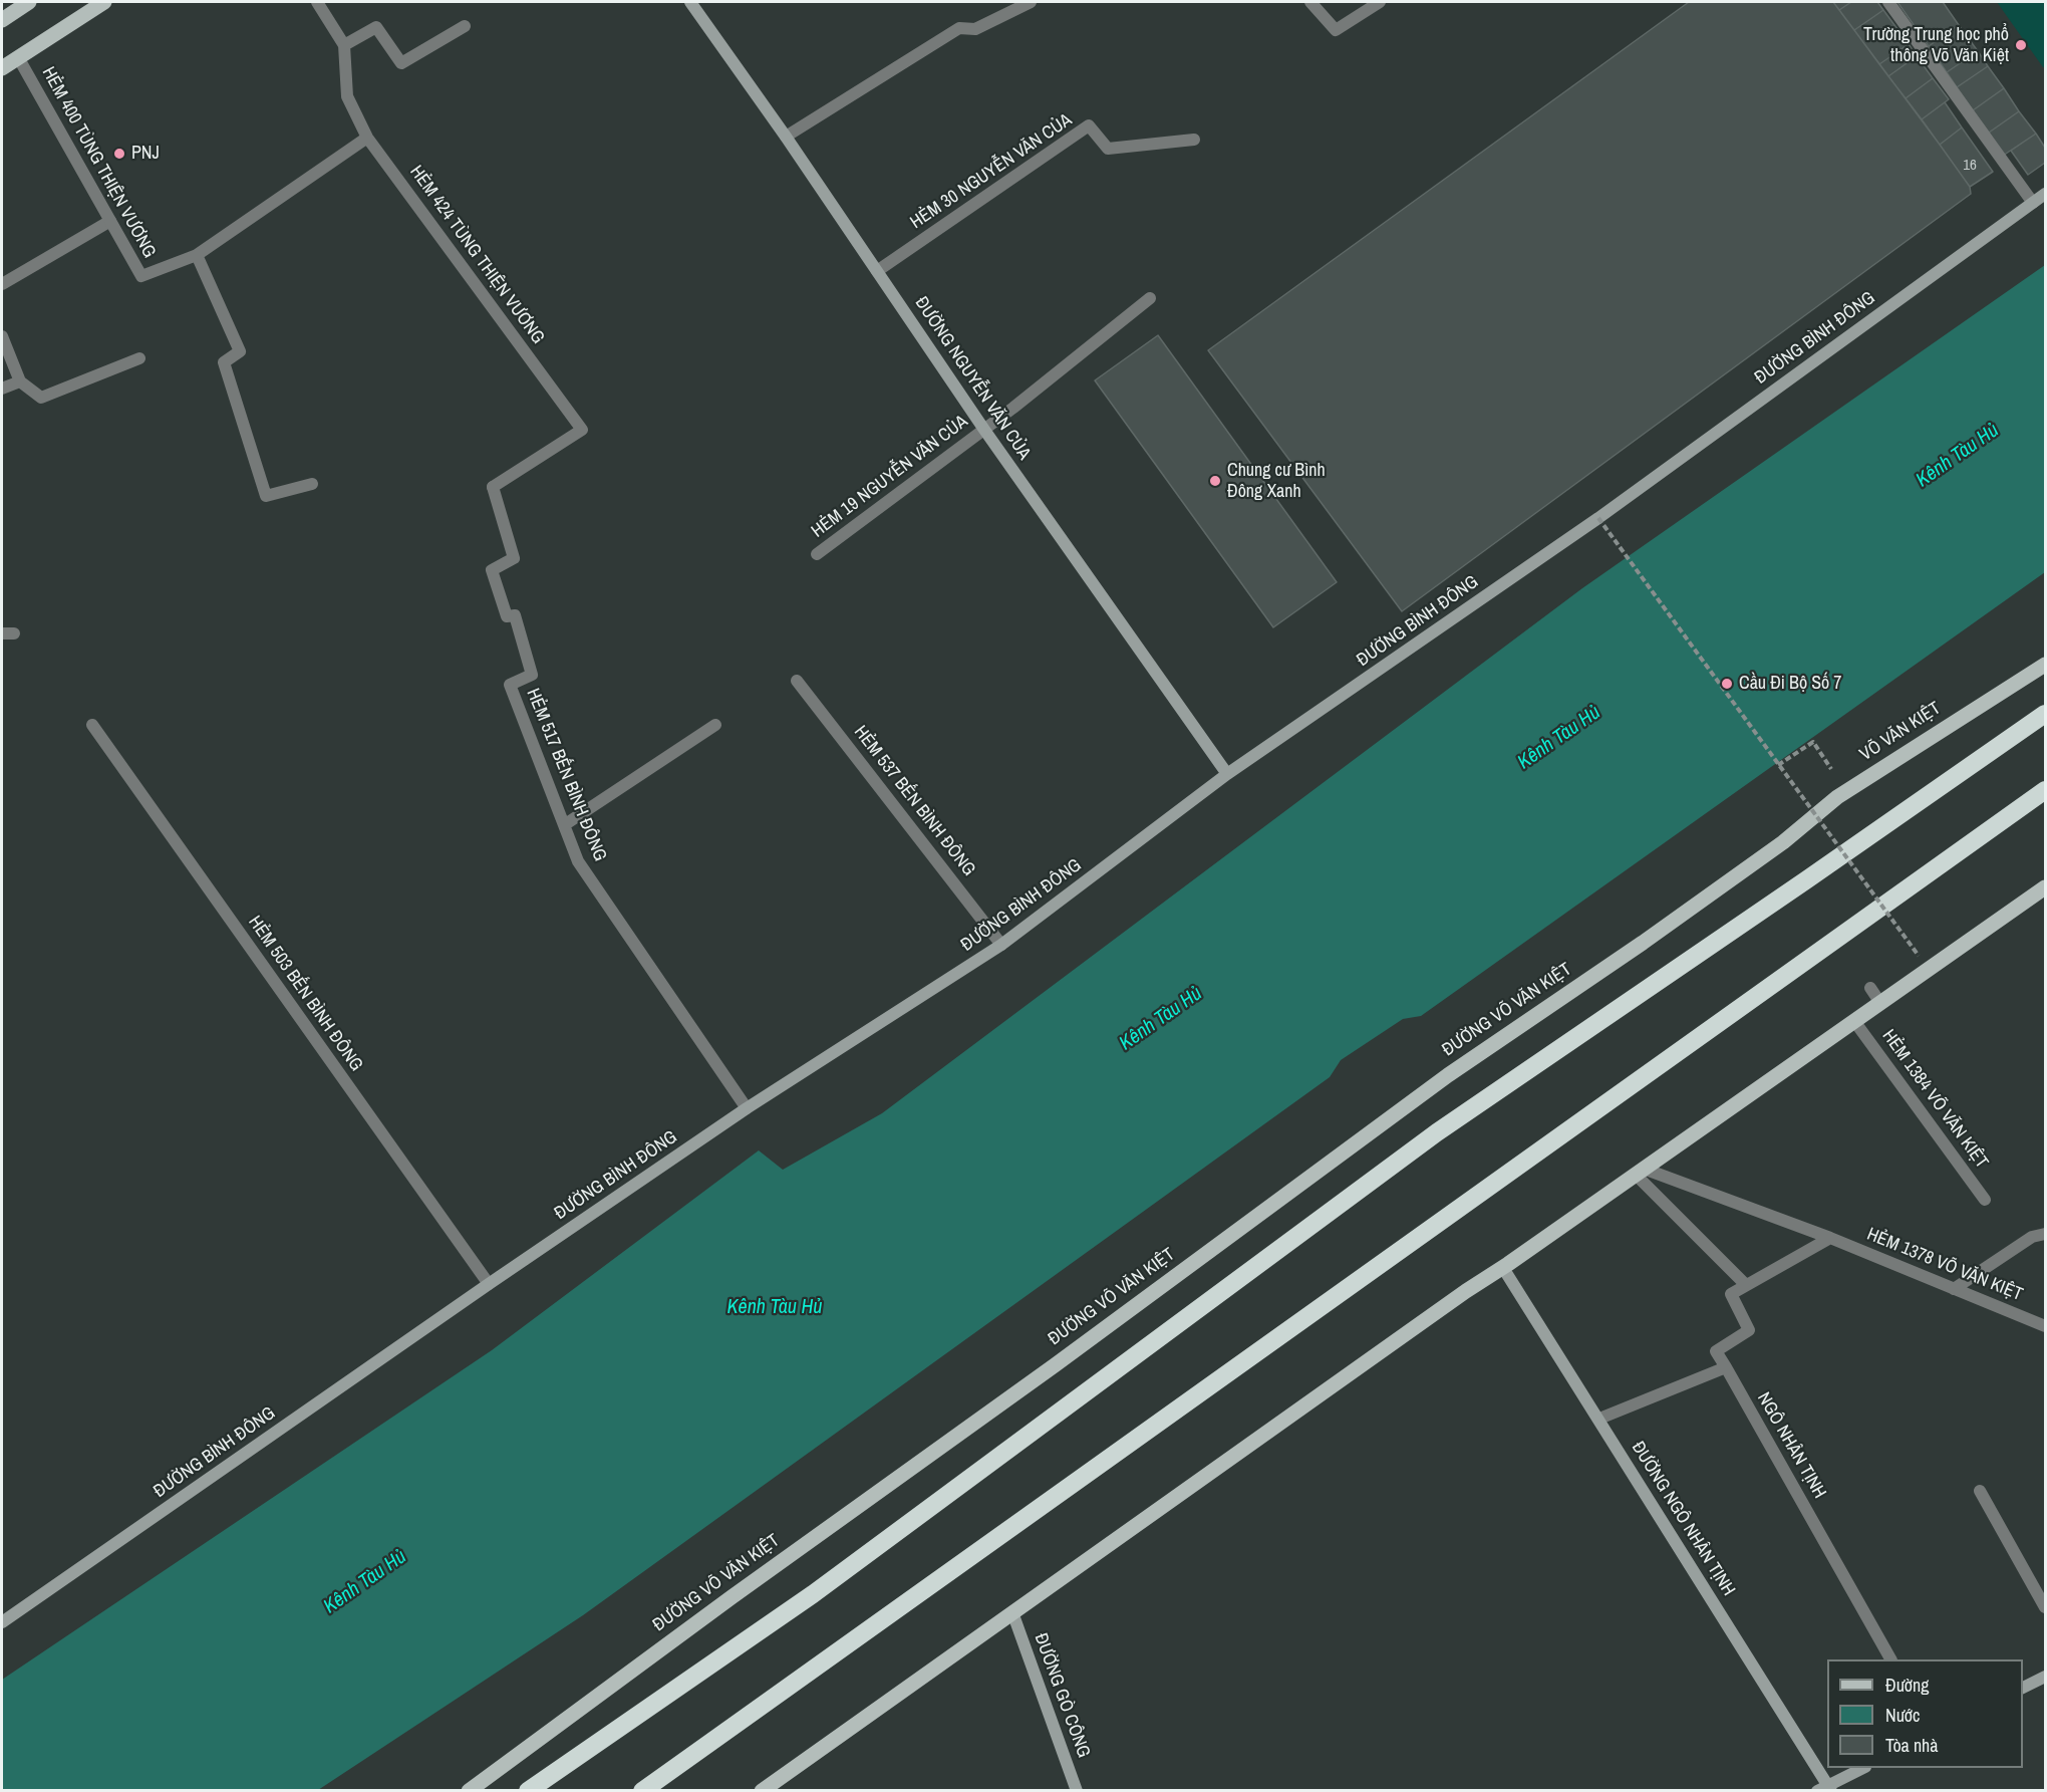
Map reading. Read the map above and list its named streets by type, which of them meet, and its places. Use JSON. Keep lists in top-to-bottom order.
{
  "streets": {
    "main road": ["VÕ VĂN KIỆT", "ĐƯỜNG VÕ VĂN KIỆT"],
    "street": [
      "HẺM 400 TÙNG THIỆN VƯƠNG",
      "HẺM 30 NGUYỄN VĂN CỦA",
      "HẺM 424 TÙNG THIỆN VƯƠNG",
      "ĐƯỜNG BÌNH ĐÔNG",
      "ĐƯỜNG NGUYỄN VĂN CỦA",
      "HẺM 19 NGUYỄN VĂN CỦA",
      "HẺM 517 BẾN BÌNH ĐÔNG",
      "HẺM 537 BẾN BÌNH ĐÔNG",
      "HẺM 503 BẾN BÌNH ĐÔNG",
      "HẺM 1384 VÕ VĂN KIỆT",
      "HẺM 1378 VÕ VĂN KIỆT",
      "NGÔ NHÂN TỊNH",
      "ĐƯỜNG NGÔ NHÂN TỊNH",
      "ĐƯỜNG GÒ CÔNG"
    ]
  },
  "crossings": [
    ["HẺM 30 NGUYỄN VĂN CỦA", "ĐƯỜNG NGUYỄN VĂN CỦA"],
    ["HẺM 424 TÙNG THIỆN VƯƠNG", "HẺM 517 BẾN BÌNH ĐÔNG"],
    ["ĐƯỜNG BÌNH ĐÔNG", "ĐƯỜNG NGUYỄN VĂN CỦA"],
    ["ĐƯỜNG BÌNH ĐÔNG", "HẺM 517 BẾN BÌNH ĐÔNG"],
    ["ĐƯỜNG BÌNH ĐÔNG", "HẺM 537 BẾN BÌNH ĐÔNG"],
    ["ĐƯỜNG BÌNH ĐÔNG", "HẺM 503 BẾN BÌNH ĐÔNG"],
    ["ĐƯỜNG NGUYỄN VĂN CỦA", "HẺM 19 NGUYỄN VĂN CỦA"],
    ["VÕ VĂN KIỆT", "ĐƯỜNG VÕ VĂN KIỆT"]
  ],
  "water": ["Kênh Tàu Hủ"],
  "places": [
    "Trường Trung học phổ thông Võ Văn Kiệt",
    "PNJ",
    "Chung cư Bình Đông Xanh",
    "Cầu Đi Bộ Số 7"
  ],
  "house_numbers": ["16"],
  "legend": ["Đường", "Nước", "Tòa nhà"]
}
